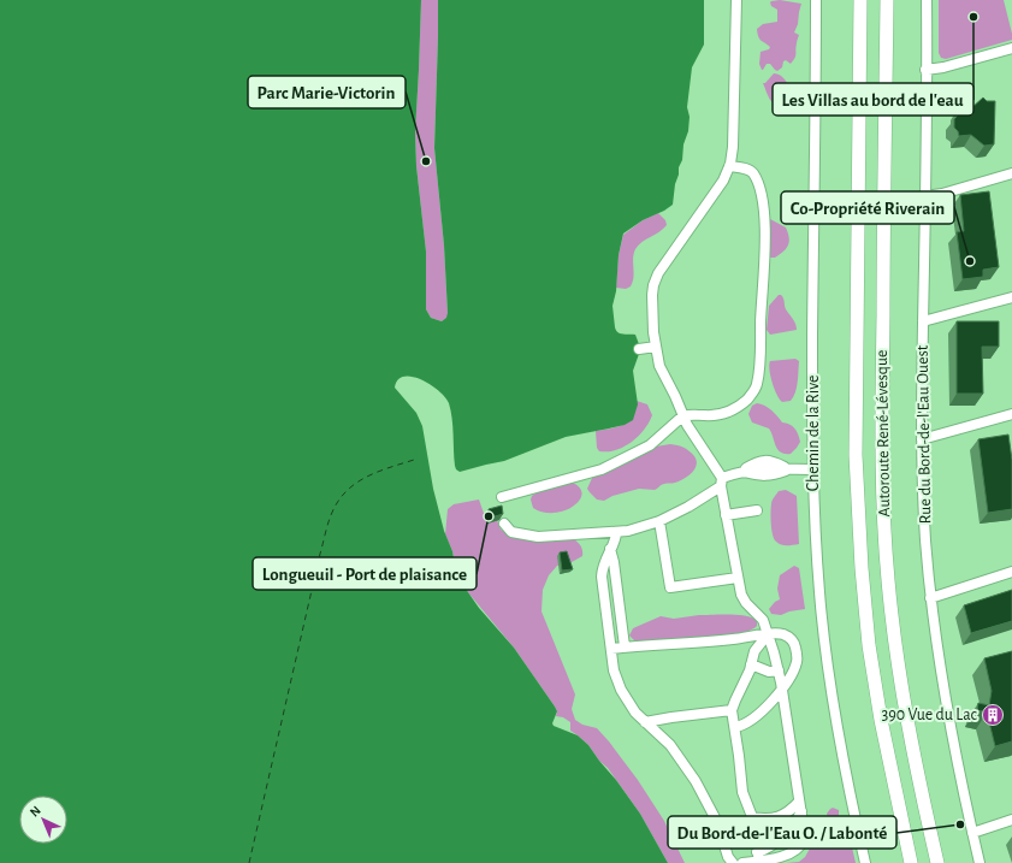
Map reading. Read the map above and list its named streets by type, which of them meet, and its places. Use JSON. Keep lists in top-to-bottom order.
{
  "streets": {
    "highway": ["Autoroute René-Lévesque"],
    "street": ["Chemin de la Rive", "Rue du Bord-de-l'Eau Ouest"]
  },
  "places": {
    "other": [
      "Les Villas au bord de l'eau",
      "Parc Marie-Victorin",
      "Co-Propriété Riverain",
      "Longueuil - Port de plaisance",
      "Du Bord-de-l'Eau O. / Labonté"
    ],
    "building": ["390 Vue du Lac"]
  },
  "north": "top left"
}
